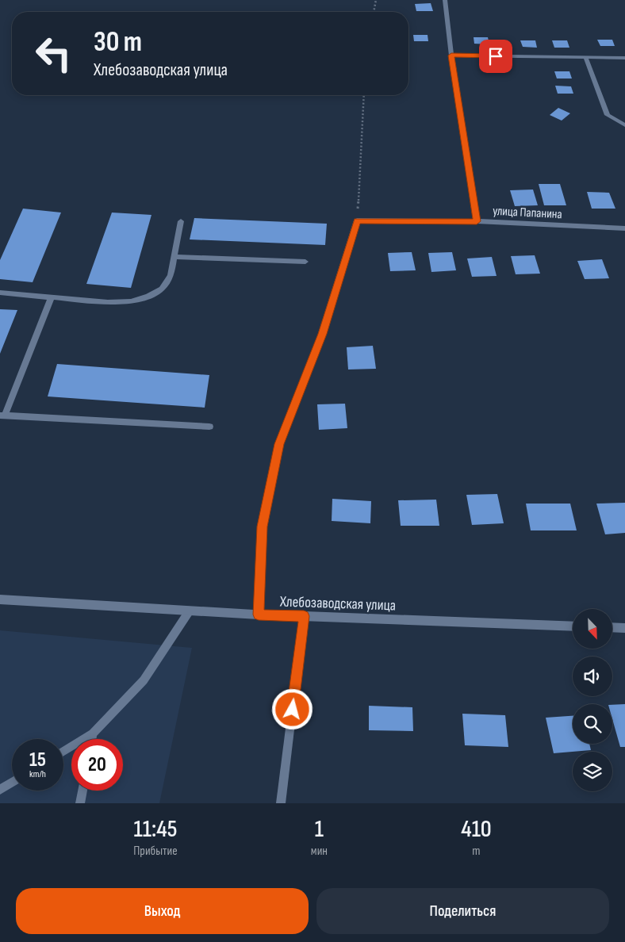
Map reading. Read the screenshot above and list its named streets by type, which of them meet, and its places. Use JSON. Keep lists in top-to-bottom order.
{
  "streets": {
    "street": ["улица Папанина", "Хлебозаводская улица"]
  },
  "north": "bottom right",
  "page": {
    "turn": ["30 m", "Хлебозаводская улица"],
    "speed": "15 km/h",
    "limit": "20",
    "eta": [
      "11:45",
      "Прибытие",
      "1",
      "мин",
      "410",
      "m"
    ],
    "buttons": ["Выход", "Поделиться"]
  }
}
